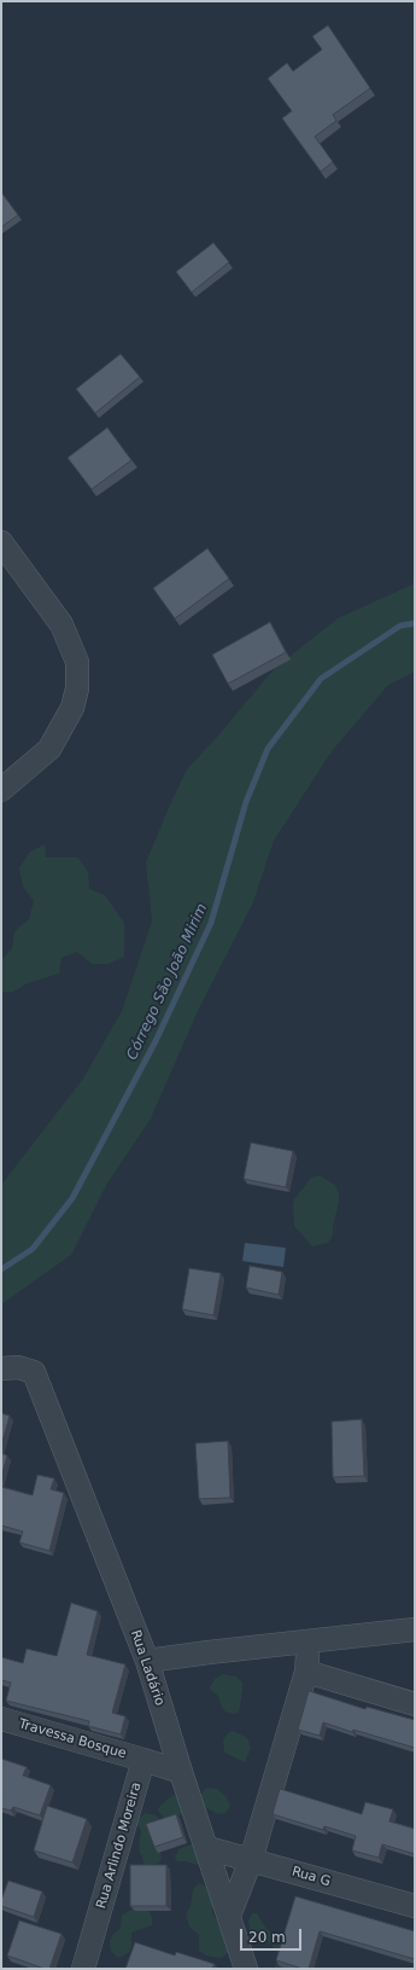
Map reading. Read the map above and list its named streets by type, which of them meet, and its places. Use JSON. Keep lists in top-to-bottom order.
{
  "streets": {
    "street": [
      "Rua Ladário",
      "Travessa Bosque",
      "Rua Arlindo Moreira",
      "Rua G"
    ]
  },
  "crossings": [
    ["Rua Ladário", "Rua G"],
    ["Travessa Bosque", "Rua Arlindo Moreira"]
  ],
  "water": ["Córrego São João Mirim"],
  "scale_bar": "20 m"
}
